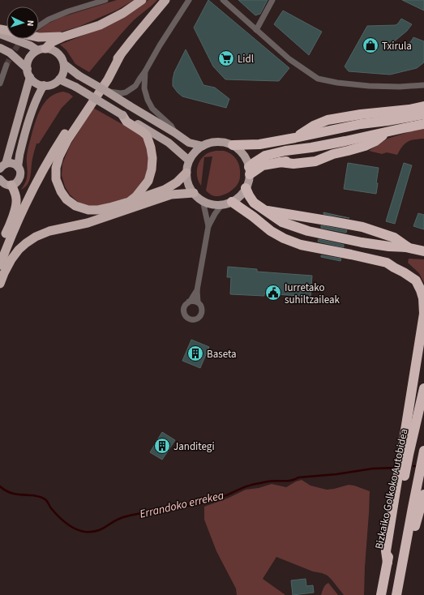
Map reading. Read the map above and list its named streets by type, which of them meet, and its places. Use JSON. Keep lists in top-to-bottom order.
{
  "streets": {
    "highway": ["Bizkaiko Golkoko Autobidea"]
  },
  "water": ["Errandoko errekea"],
  "places": {
    "shop": ["Txirula"],
    "supermarket": ["Lidl"],
    "public building": ["Iurretako suhiltzaileak"],
    "building": ["Baseta", "Janditegi"]
  },
  "north": "right"
}
